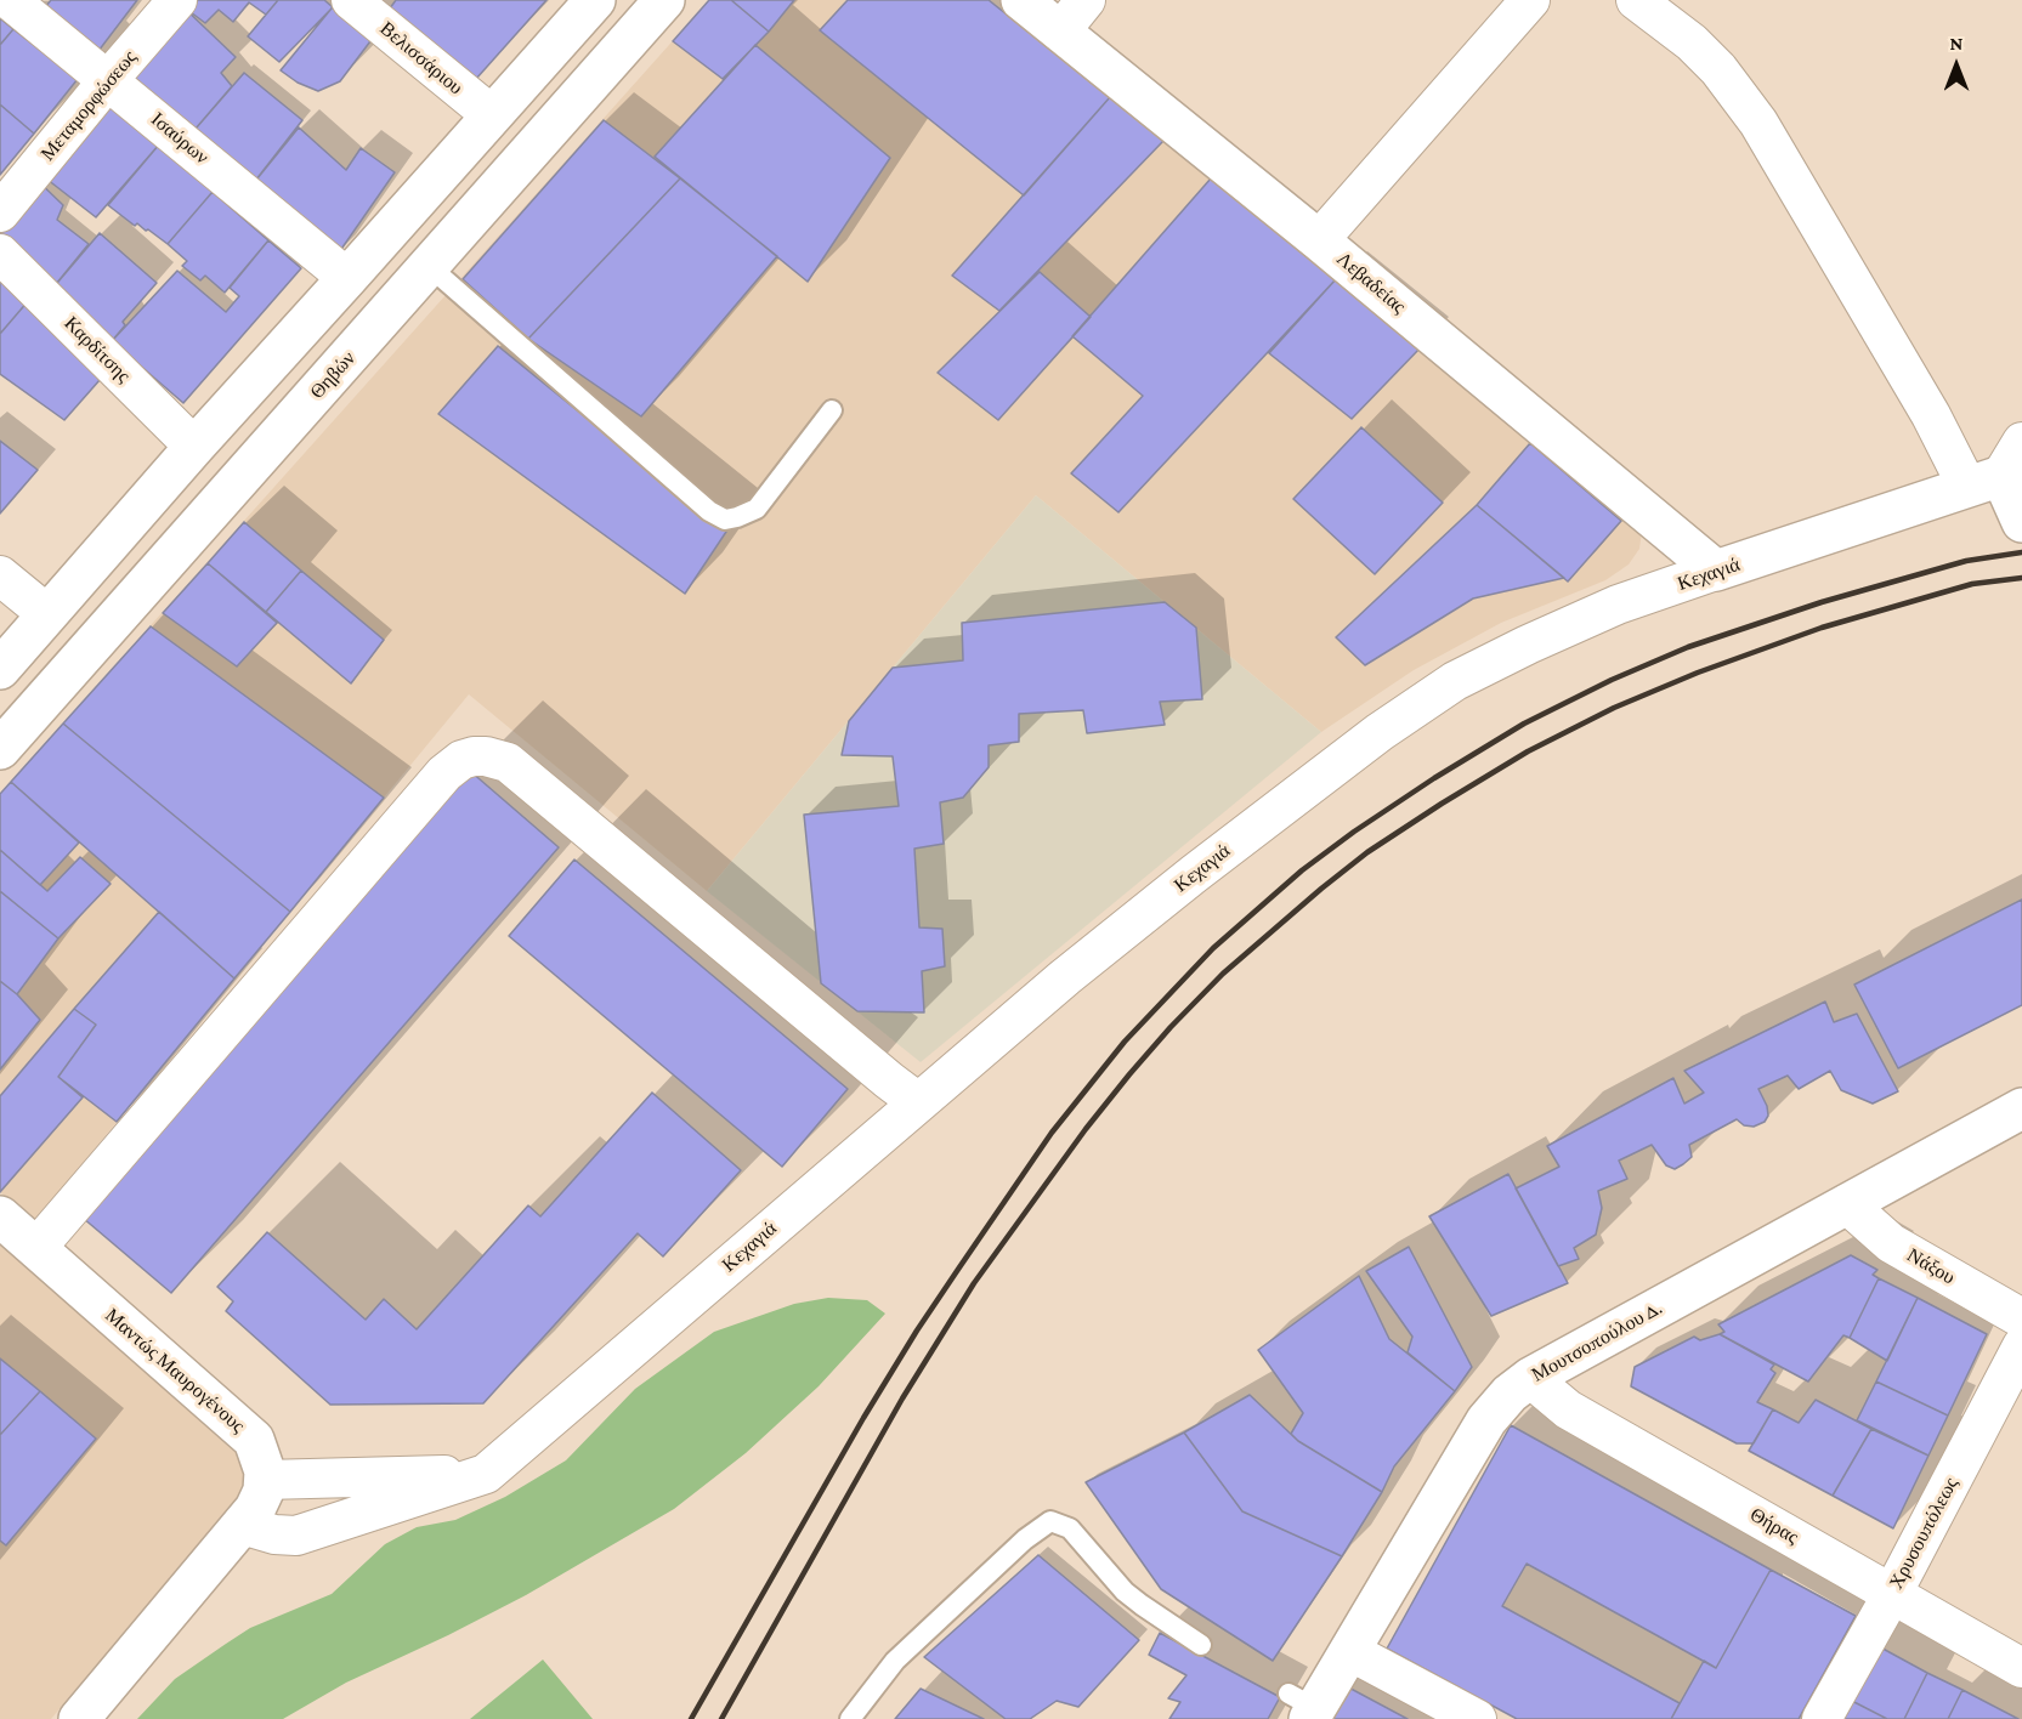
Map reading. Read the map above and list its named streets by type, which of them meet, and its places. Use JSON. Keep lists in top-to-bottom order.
{
  "streets": {
    "street": [
      "Βελισσάριου",
      "Μεταμορφώσεως",
      "Ισαύρων",
      "Λεβαδείας",
      "Καρδίτσης",
      "Θηβών",
      "Κεχαγιά",
      "Νάξου",
      "Μουτσοπούλου Δ.",
      "Μαντώς Μαυρογένους",
      "Θήρας",
      "Χρυσουπόλεως"
    ]
  },
  "crossings": [
    ["Μεταμορφώσεως", "Ισαύρων"],
    ["Λεβαδείας", "Κεχαγιά"],
    ["Νάξου", "Μουτσοπούλου Δ."],
    ["Μουτσοπούλου Δ.", "Θήρας"],
    ["Θήρας", "Χρυσουπόλεως"]
  ],
  "north": "top"
}
